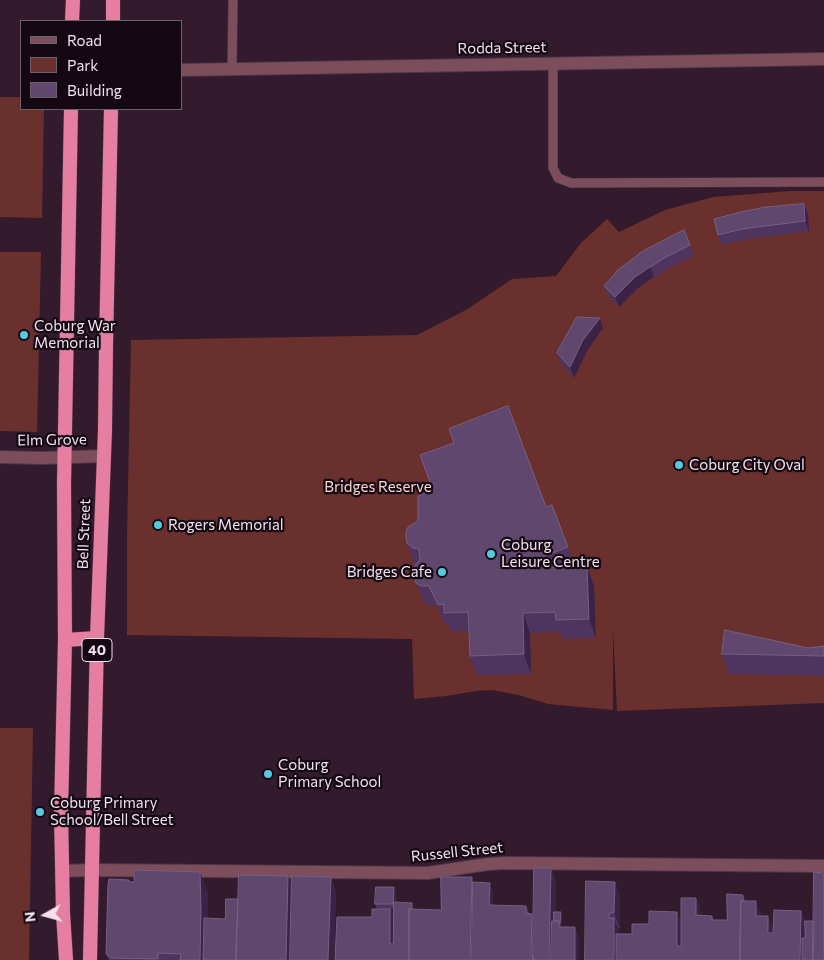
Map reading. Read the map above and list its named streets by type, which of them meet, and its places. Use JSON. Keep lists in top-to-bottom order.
{
  "streets": {
    "highway": ["Bell Street", "40"],
    "street": ["Rodda Street", "Elm Grove", "Russell Street"]
  },
  "crossings": [
    ["Elm Grove", "Bell Street"],
    ["Bell Street", "Russell Street"]
  ],
  "parks": ["Bridges Reserve"],
  "places": [
    "Coburg War Memorial",
    "Coburg City Oval",
    "Rogers Memorial",
    "Coburg Leisure Centre",
    "Bridges Cafe",
    "Coburg Primary School",
    "Coburg Primary School/Bell Street"
  ],
  "legend": ["Road", "Park", "Building"],
  "north": "left"
}
